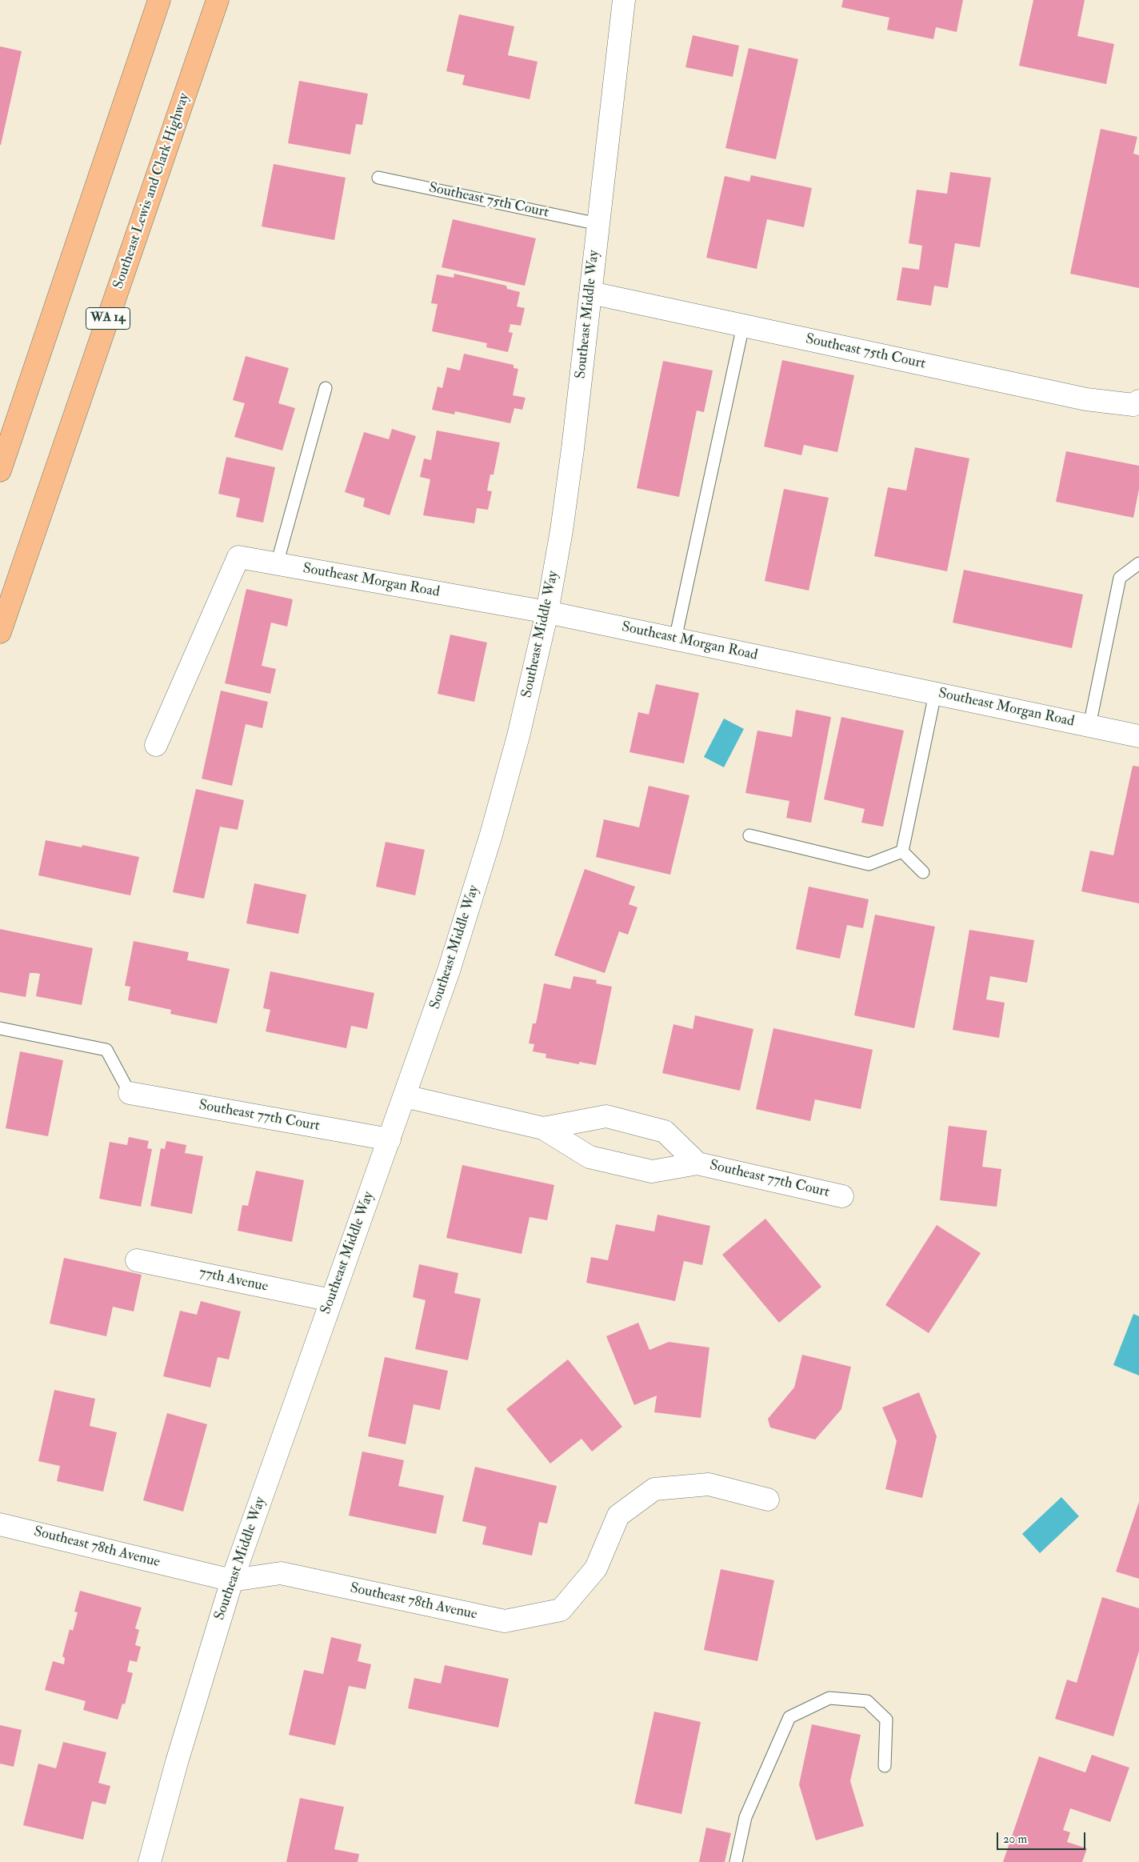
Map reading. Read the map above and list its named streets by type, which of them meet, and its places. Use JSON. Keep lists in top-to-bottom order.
{
  "streets": {
    "highway": ["Southeast Lewis and Clark Highway", "WA 14"],
    "street": [
      "Southeast 75th Court",
      "Southeast Middle Way",
      "Southeast Morgan Road",
      "Southeast 77th Court",
      "77th Avenue",
      "Southeast 78th Avenue"
    ]
  },
  "crossings": [
    ["Southeast 75th Court", "Southeast Middle Way"],
    ["Southeast Middle Way", "Southeast Morgan Road"],
    ["Southeast Middle Way", "Southeast 77th Court"],
    ["Southeast Middle Way", "77th Avenue"],
    ["Southeast Middle Way", "Southeast 78th Avenue"]
  ],
  "scale_bar": "20 m"
}
